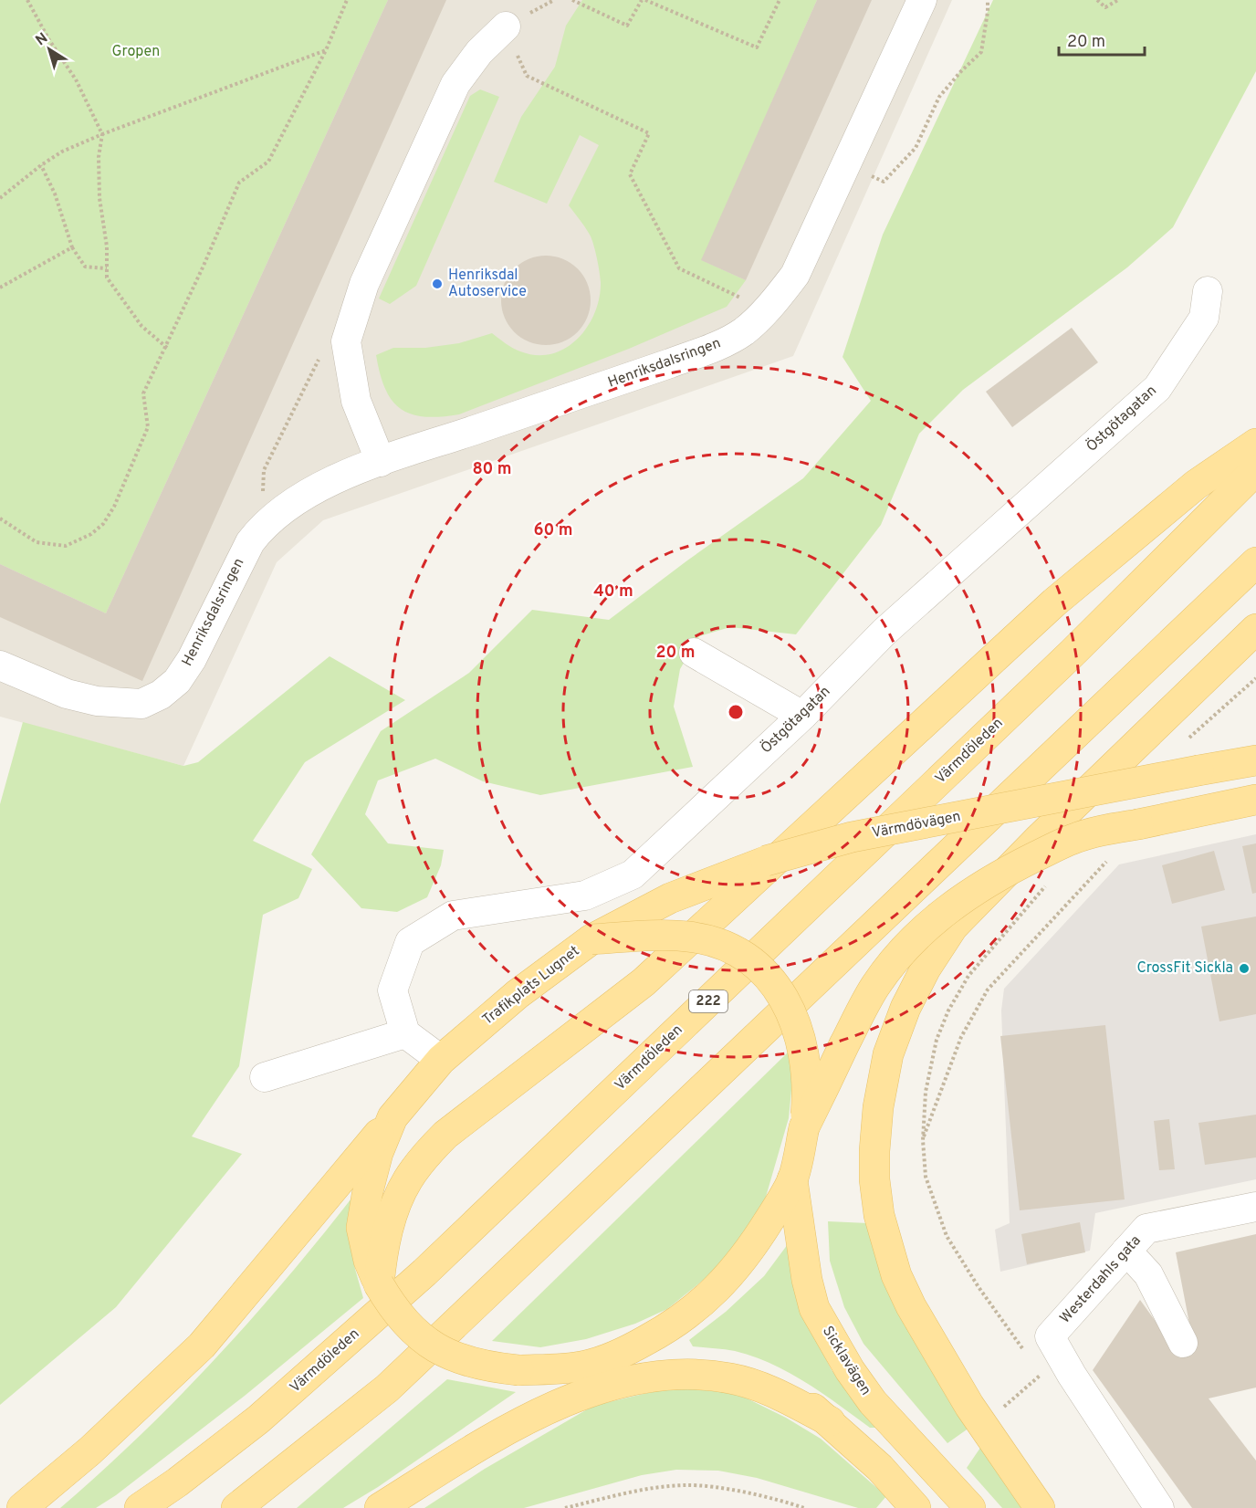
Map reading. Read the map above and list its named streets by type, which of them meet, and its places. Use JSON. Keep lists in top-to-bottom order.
{
  "streets": {
    "main road": [
      "Värmdöleden",
      "Värmdövägen",
      "Trafikplats Lugnet",
      "222",
      "Sicklavägen"
    ],
    "street": ["Henriksdalsringen", "Östgötagatan", "Westerdahls gata"]
  },
  "crossings": [
    ["Värmdövägen", "Trafikplats Lugnet"],
    ["Trafikplats Lugnet", "Sicklavägen"]
  ],
  "parks": ["Gropen"],
  "places": ["Henriksdal Autoservice", "CrossFit Sickla"],
  "scale_bar": "20 m",
  "north": "top left",
  "rings": [
    "80 m",
    "60 m",
    "40 m",
    "20 m"
  ]
}
